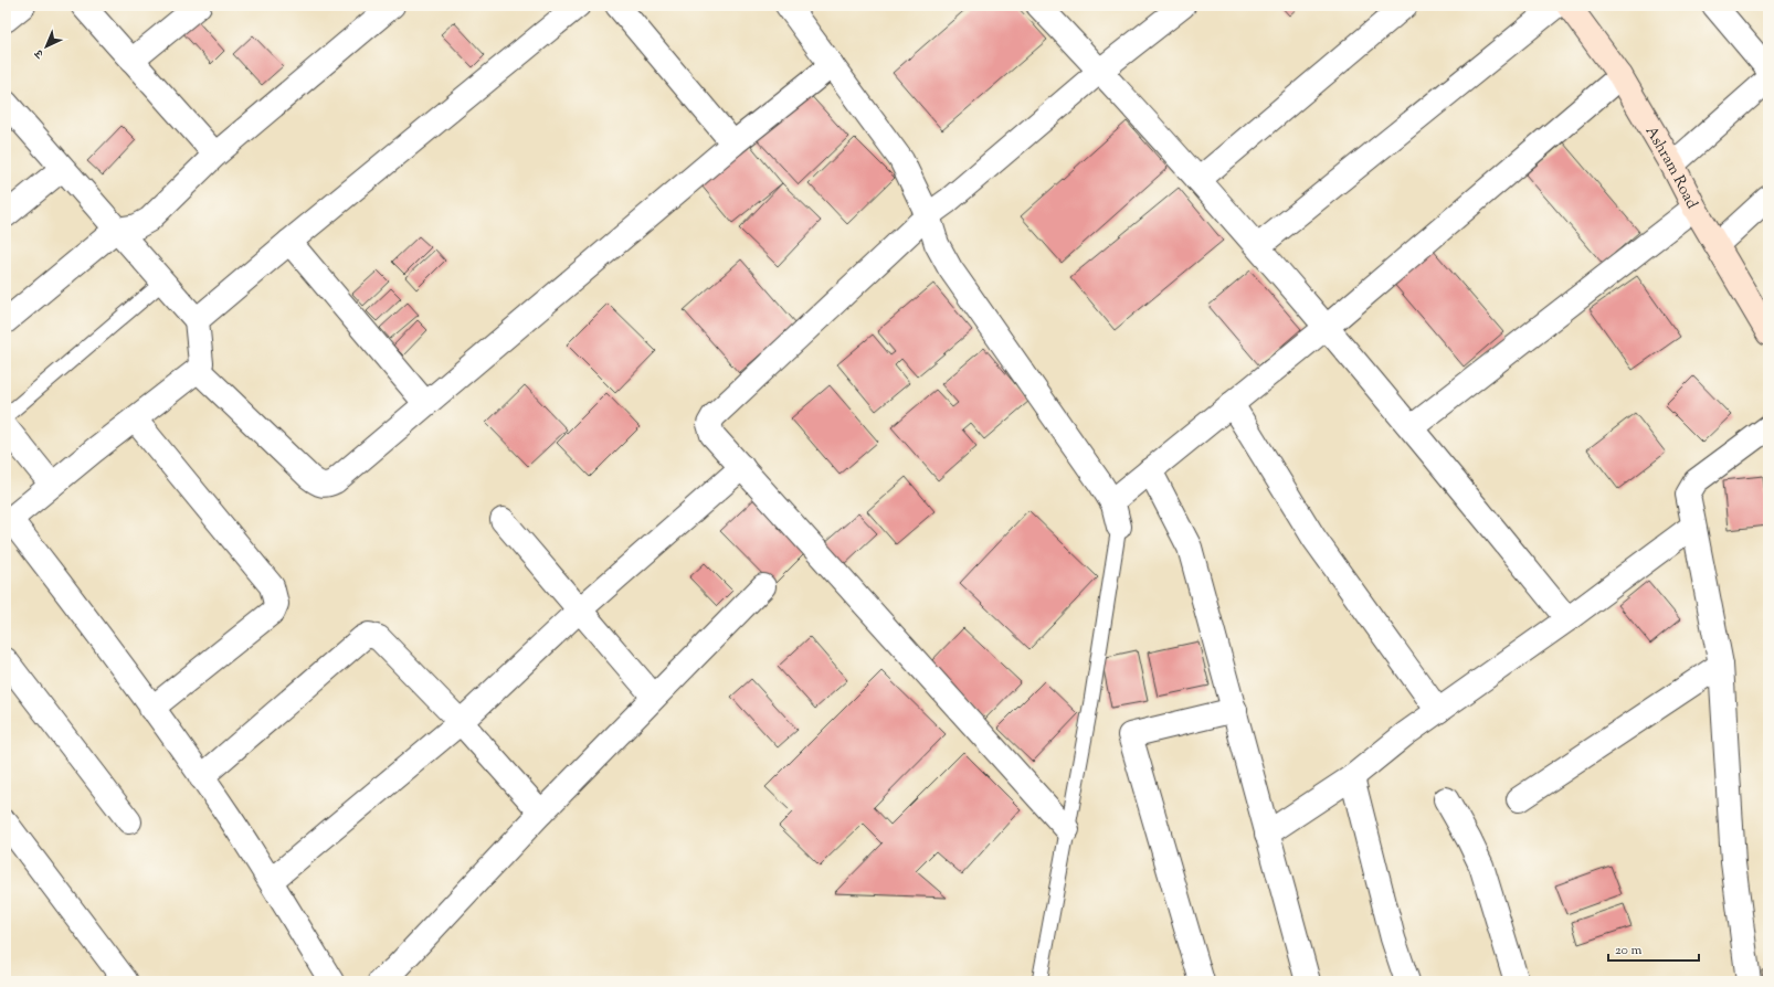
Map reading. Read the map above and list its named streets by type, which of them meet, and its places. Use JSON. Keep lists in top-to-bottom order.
{
  "streets": {
    "street": ["Ashram Road"]
  },
  "scale_bar": "20 m",
  "north": "bottom left"
}
